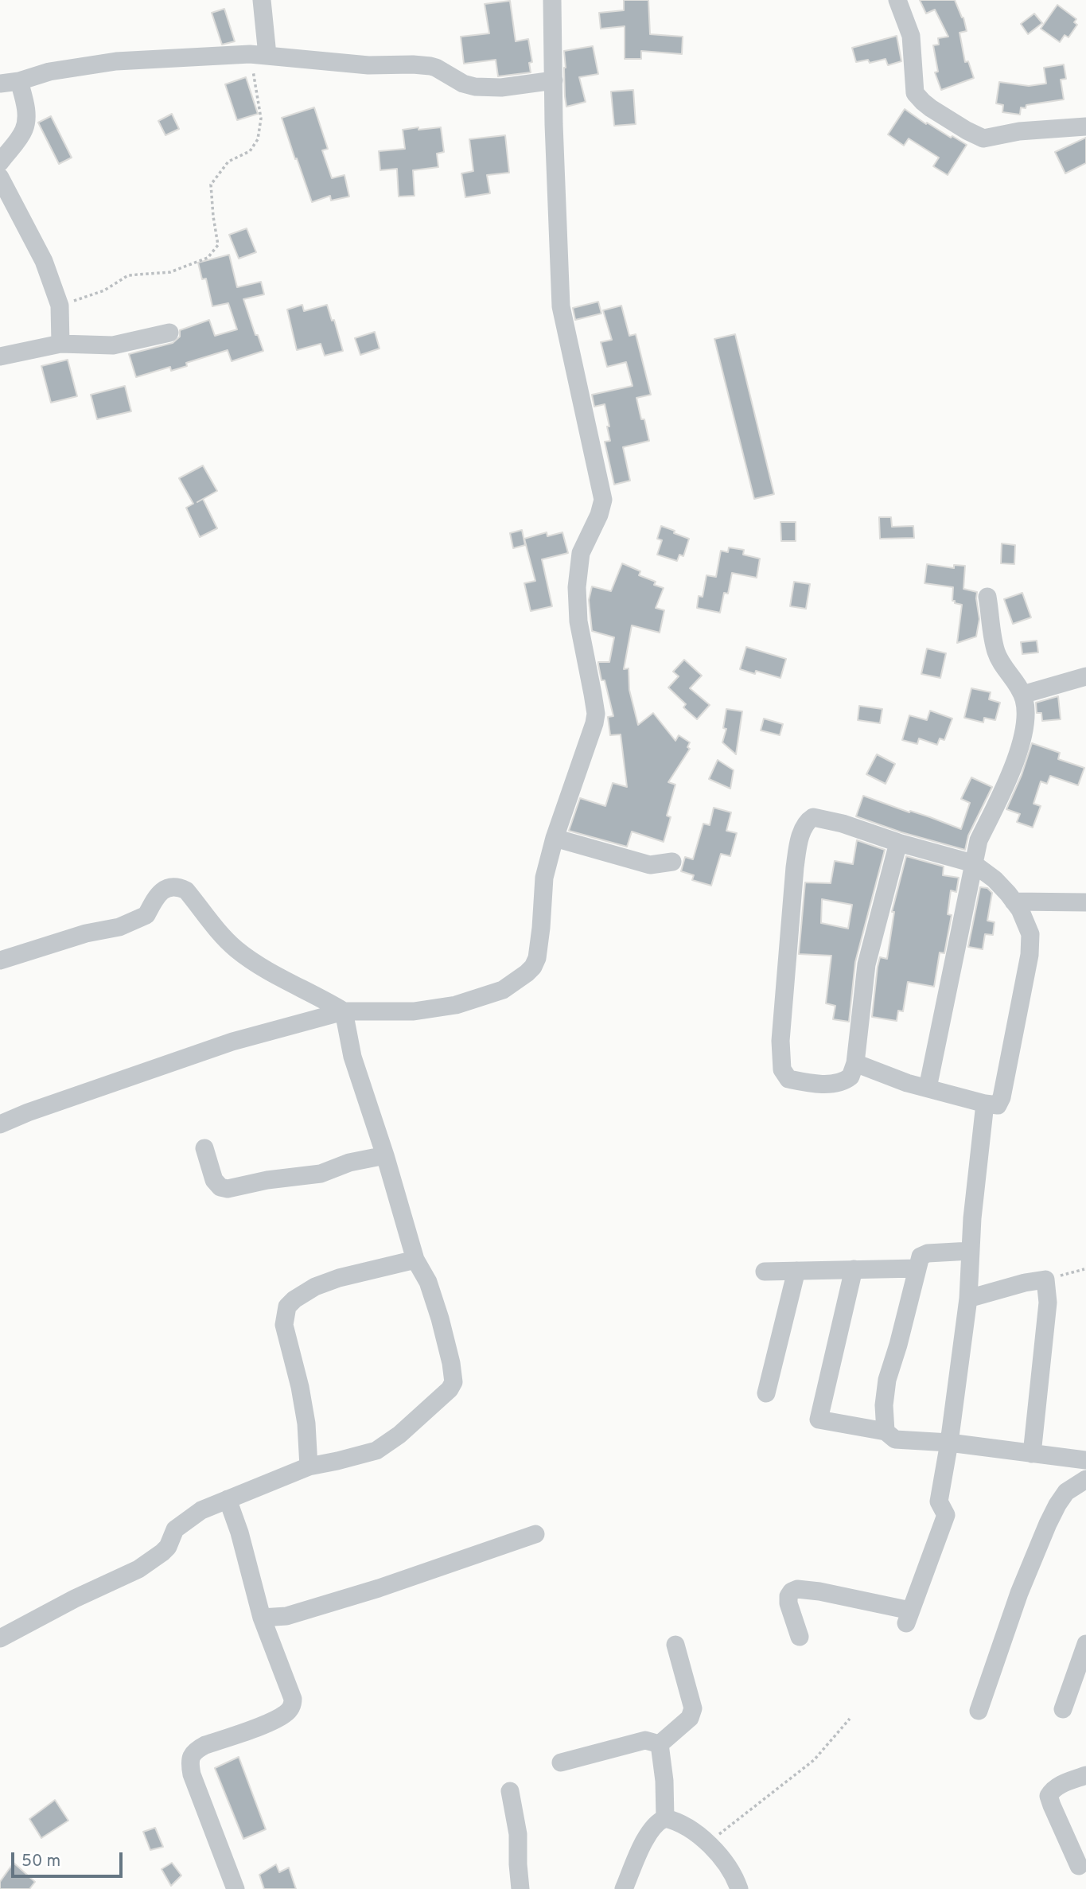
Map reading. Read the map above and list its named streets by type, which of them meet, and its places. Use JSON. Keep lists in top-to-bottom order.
{
  "scale_bar": "50 m"
}
